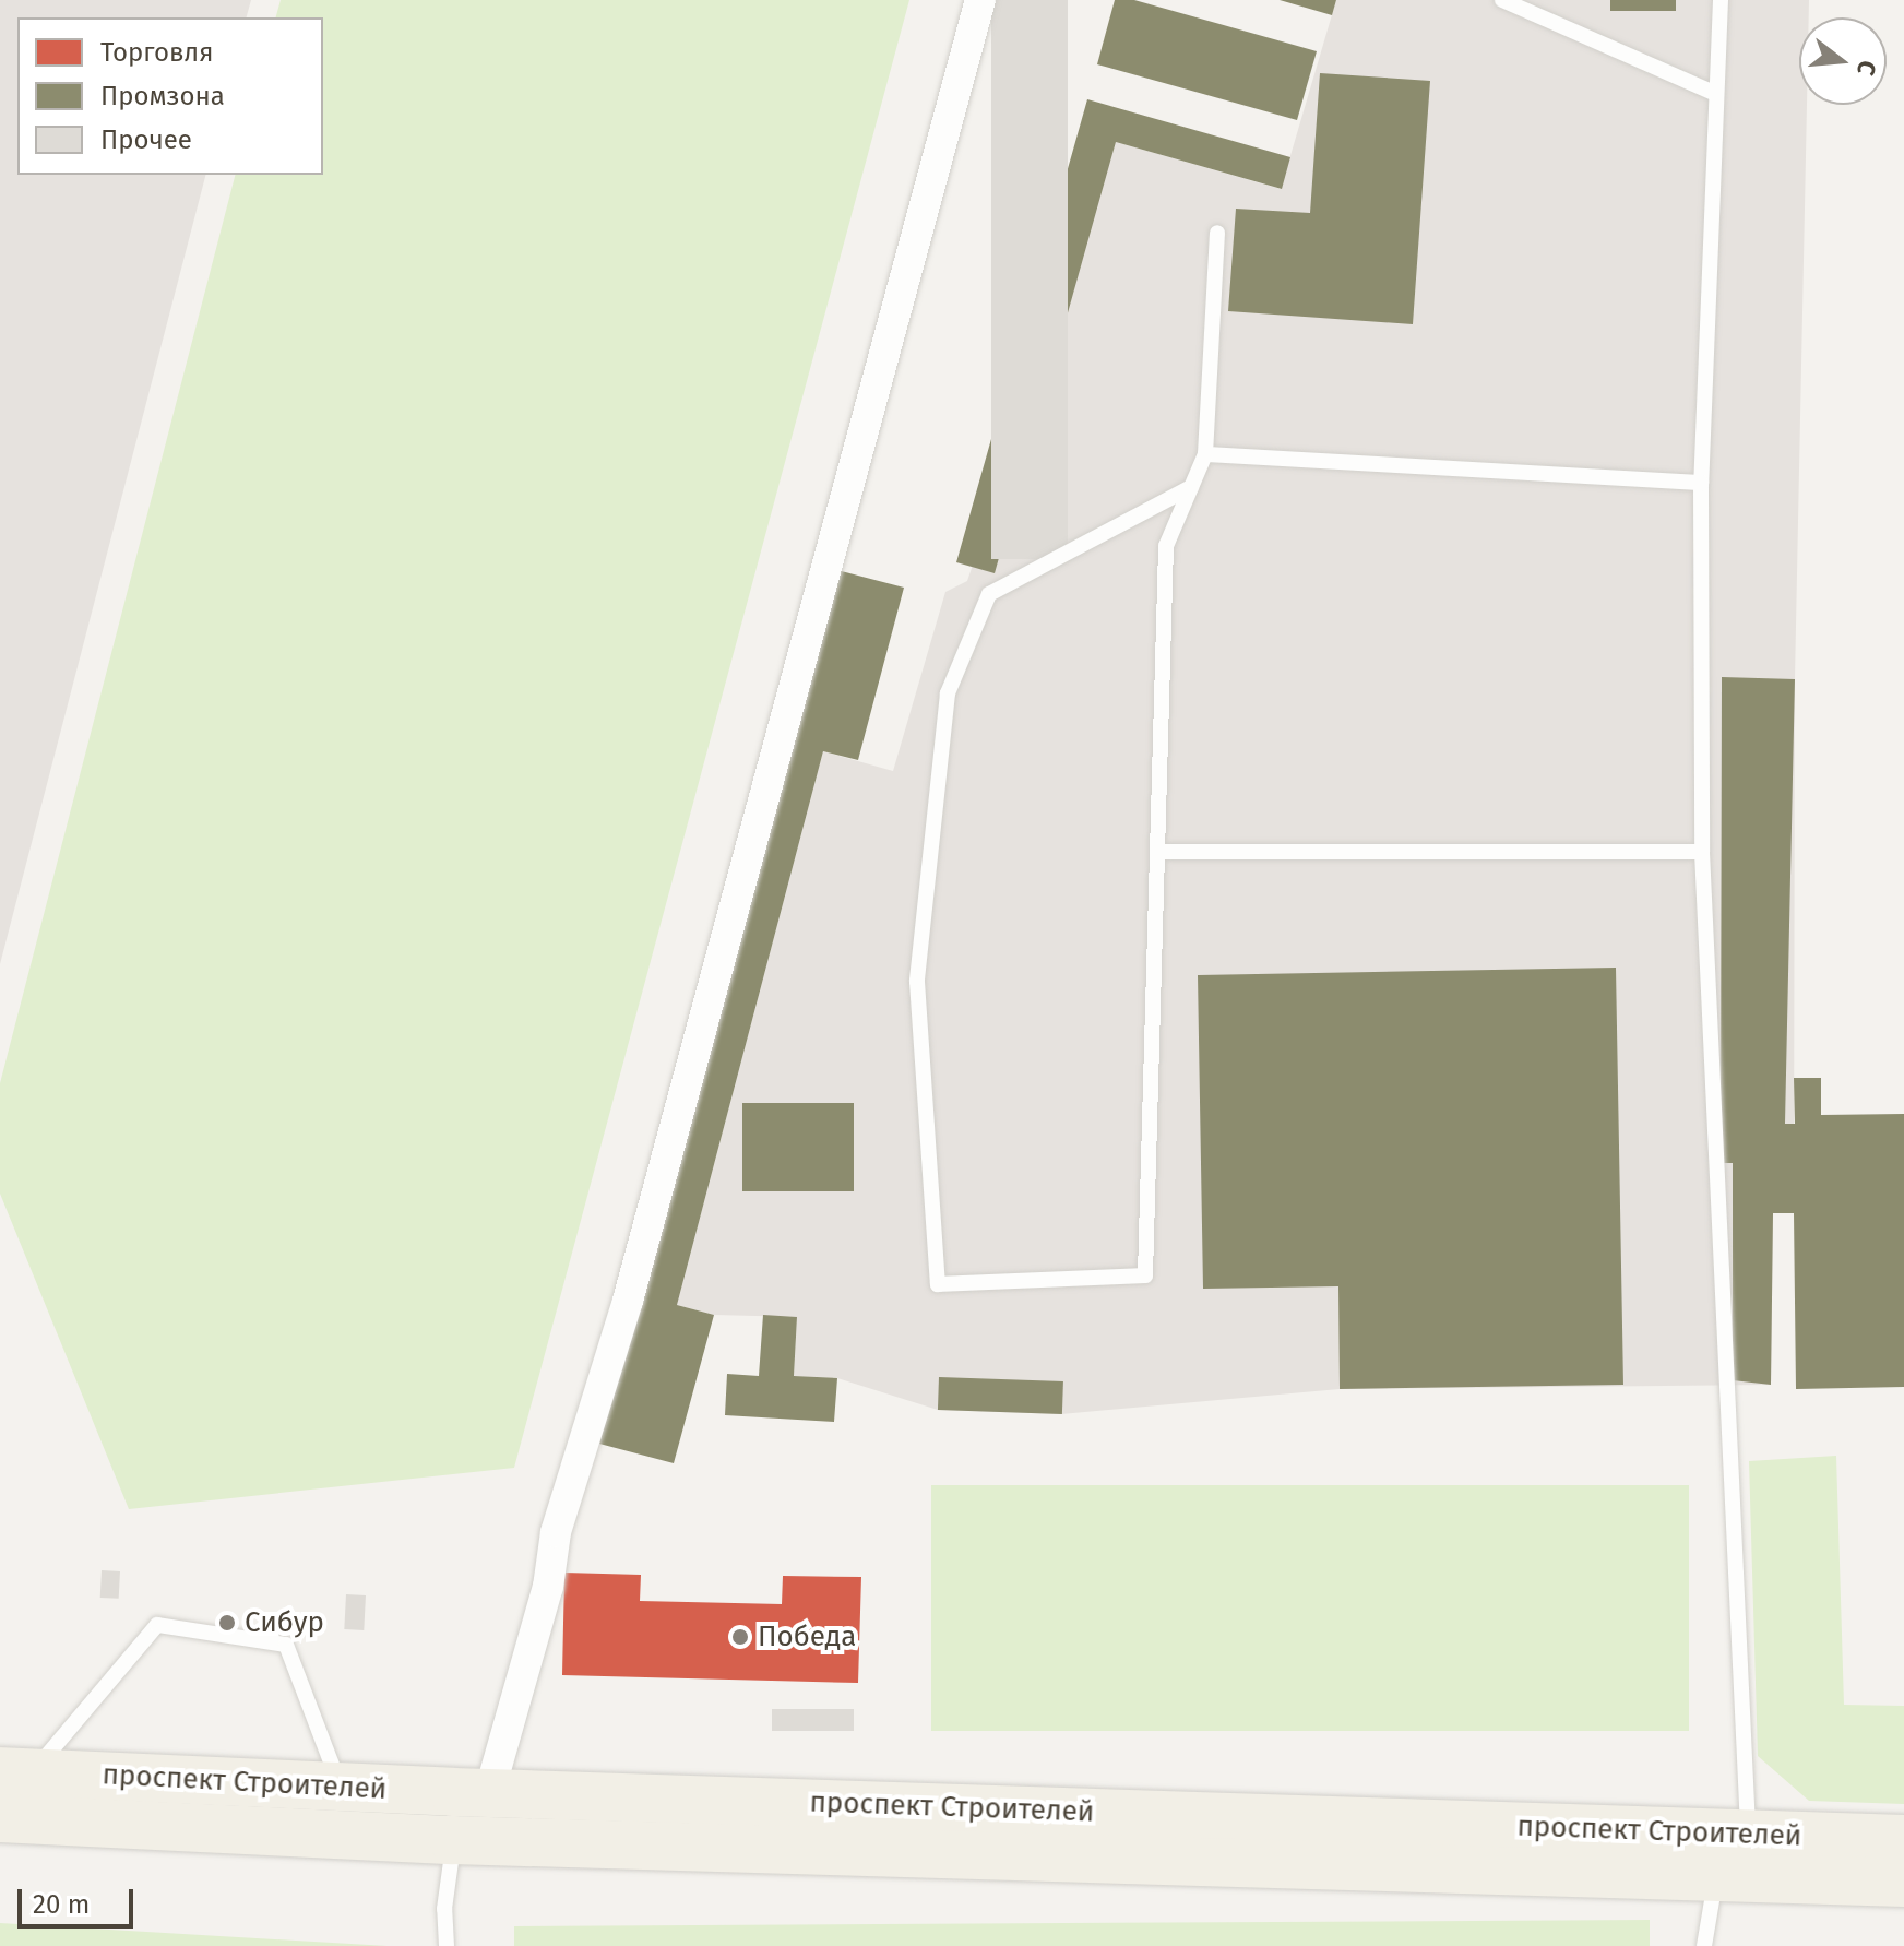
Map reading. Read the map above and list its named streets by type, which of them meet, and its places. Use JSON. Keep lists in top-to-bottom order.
{
  "streets": {
    "main road": ["проспект Строителей"]
  },
  "places": ["Сибур", "Победа"],
  "legend": ["Торговля", "Промзона", "Прочее"],
  "scale_bar": "20 m",
  "north": "right"
}
